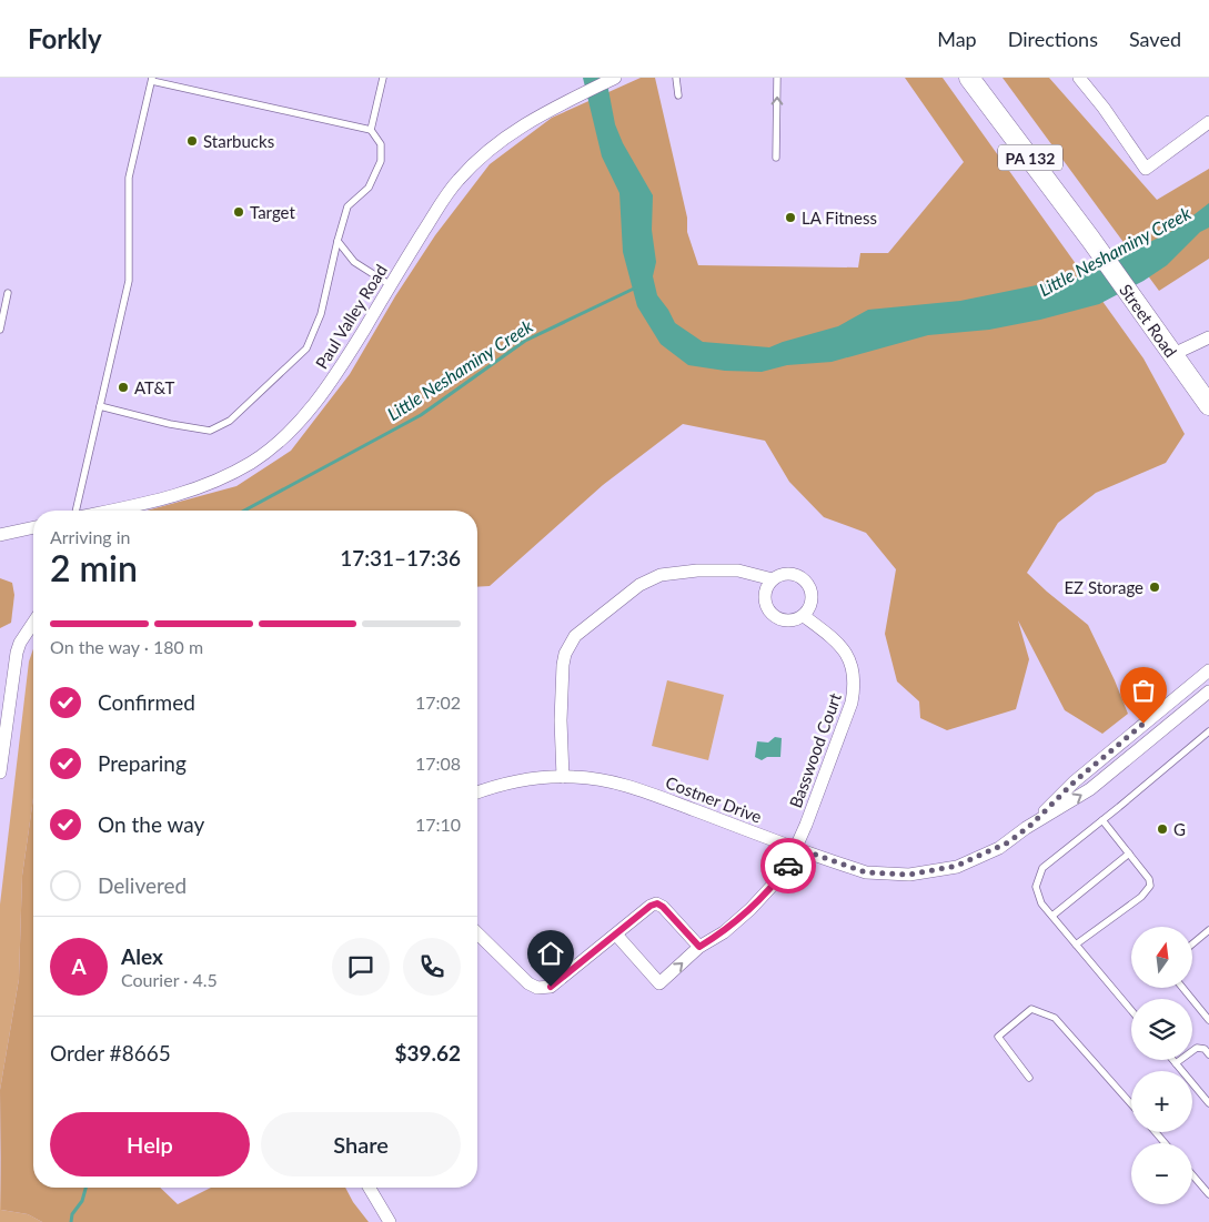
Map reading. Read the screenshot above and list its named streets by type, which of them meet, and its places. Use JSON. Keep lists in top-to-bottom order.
{
  "streets": {
    "main road": ["PA 132", "Street Road"],
    "street": ["Paul Valley Road", "Basswood Court", "Costner Drive"]
  },
  "crossings": [
    ["Basswood Court", "Costner Drive"]
  ],
  "water": ["Little Neshaminy Creek"],
  "places": [
    "Starbucks",
    "Target",
    "LA Fitness",
    "AT&T",
    "EZ Storage",
    "G"
  ],
  "north": "top",
  "page": {
    "header": "Forkly",
    "nav": ["Map", "Directions", "Saved"],
    "heading": ["2 min", "Arriving in", "17:31–17:36"],
    "panel": [
      "Alex",
      "Courier · 4.5",
      "Order #8665",
      "$39.62"
    ],
    "bar": "On the way · 180 m",
    "list": [
      ["Confirmed", "17:02"],
      ["Preparing", "17:08"],
      ["On the way", "17:10"],
      "Delivered"
    ],
    "map_buttons": ["+", "−"],
    "round": "A",
    "buttons": ["Help", "Share"]
  }
}
